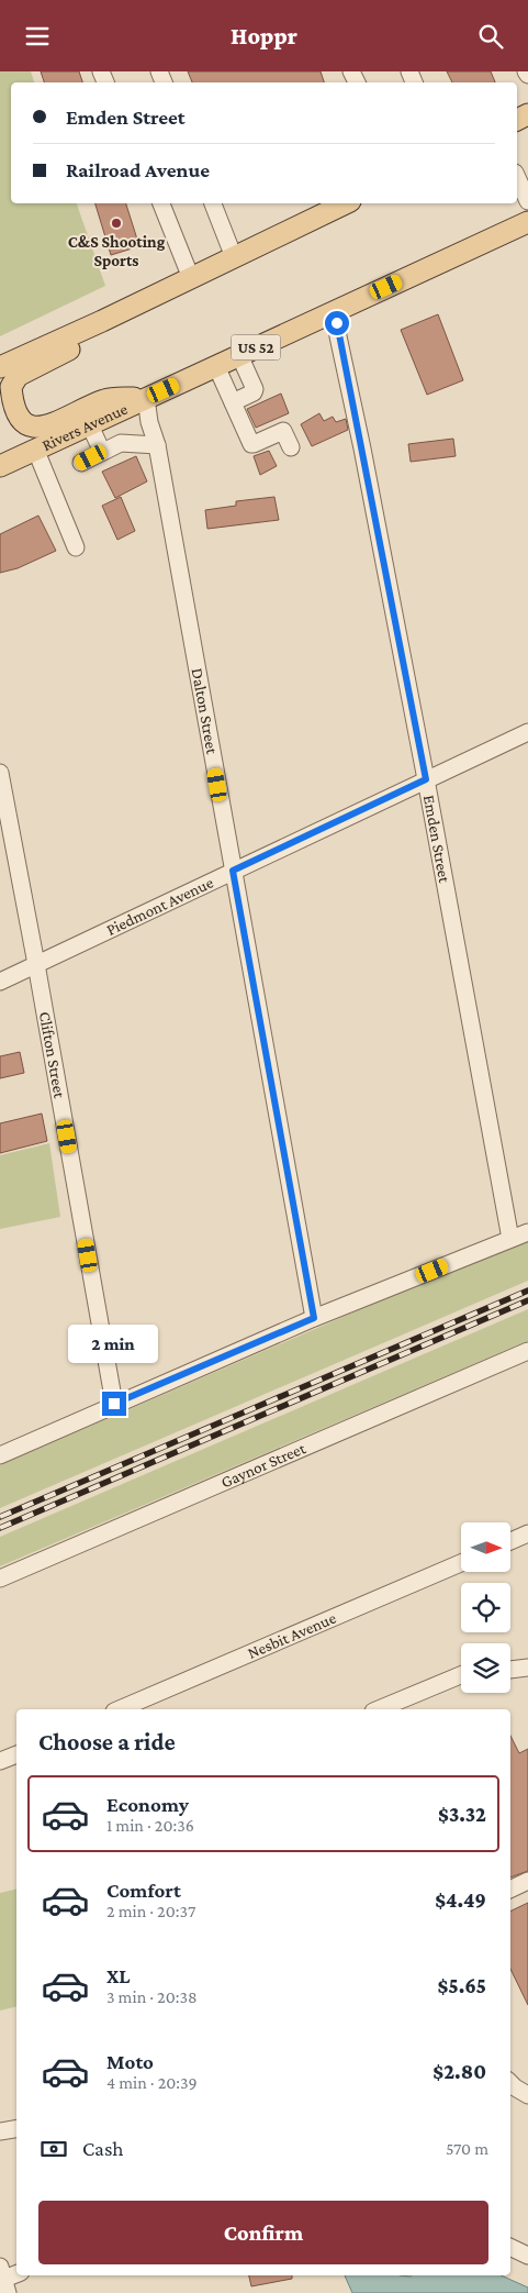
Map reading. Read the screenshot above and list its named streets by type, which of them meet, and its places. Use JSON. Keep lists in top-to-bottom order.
{
  "streets": {
    "main road": ["US 52", "Rivers Avenue"],
    "street": [
      "Dalton Street",
      "Emden Street",
      "Piedmont Avenue",
      "Clifton Street",
      "Gaynor Street",
      "Nesbit Avenue"
    ]
  },
  "crossings": [
    ["Rivers Avenue", "Dalton Street"],
    ["Rivers Avenue", "Emden Street"],
    ["Dalton Street", "Piedmont Avenue"],
    ["Emden Street", "Piedmont Avenue"],
    ["Piedmont Avenue", "Clifton Street"]
  ],
  "places": ["C&S Shooting Sports"],
  "north": "right",
  "page": {
    "header": "Hoppr",
    "banner": ["Emden Street", "Railroad Avenue"],
    "bubble": "2 min",
    "heading": "Choose a ride",
    "list": [
      {
        "name": "Economy",
        "note": "1 min · 20:36",
        "value": "$3.32"
      },
      {
        "name": "Comfort",
        "note": "2 min · 20:37",
        "value": "$4.49"
      },
      {
        "name": "XL",
        "note": "3 min · 20:38",
        "value": "$5.65"
      },
      {
        "name": "Moto",
        "note": "4 min · 20:39",
        "value": "$2.80"
      }
    ],
    "pay": ["Cash", "570 m"],
    "buttons": "Confirm"
  }
}
